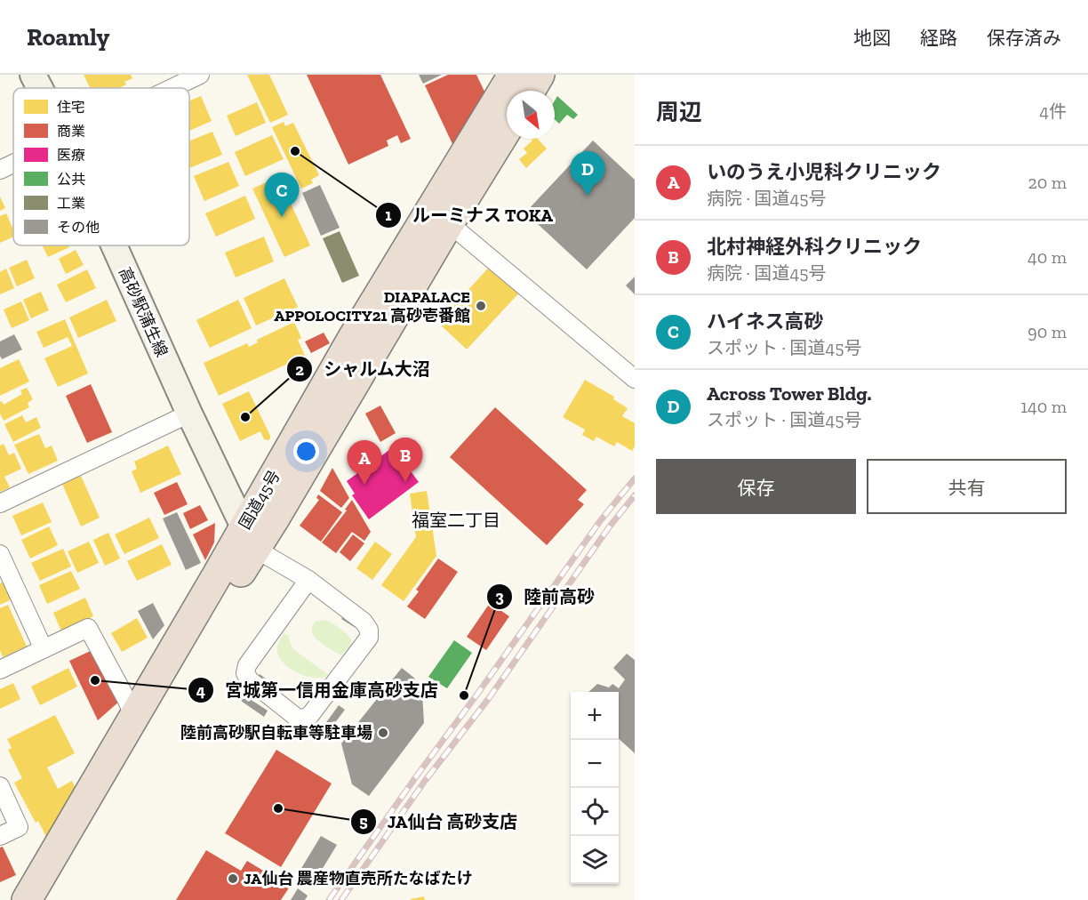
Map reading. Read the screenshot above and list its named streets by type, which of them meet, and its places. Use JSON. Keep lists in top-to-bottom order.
{
  "streets": {
    "highway": ["国道45号"],
    "street": ["高砂駅蒲生線"]
  },
  "crossings": [
    ["高砂駅蒲生線", "国道45号"]
  ],
  "districts": ["福室二丁目"],
  "places": [
    "ルーミナス TOKA",
    "DIAPALACE APPOLOCITY21 高砂壱番館",
    "シャルム大沼",
    "宮城第一信用金庫高砂支店",
    "陸前高砂",
    "陸前高砂駅自転車等駐車場",
    "JA仙台 高砂支店",
    "JA仙台 農産物直売所たなばたけ"
  ],
  "legend": [
    "住宅",
    "商業",
    "医療",
    "公共",
    "工業",
    "その他"
  ],
  "north": "bottom right",
  "page": {
    "header": "Roamly",
    "nav": ["地図", "経路", "保存済み"],
    "heading": ["周辺", "4件"],
    "list": [
      {
        "mark": "A",
        "name": "いのうえ小児科クリニック",
        "note": "病院 · 国道45号",
        "value": "20 m"
      },
      {
        "mark": "B",
        "name": "北村神経外科クリニック",
        "note": "病院 · 国道45号",
        "value": "40 m"
      },
      {
        "mark": "C",
        "name": "ハイネス高砂",
        "note": "スポット · 国道45号",
        "value": "90 m"
      },
      {
        "mark": "D",
        "name": "Across Tower Bldg.",
        "note": "スポット · 国道45号",
        "value": "140 m"
      }
    ],
    "pins": [
      "D",
      "C",
      "B",
      "A"
    ],
    "buttons": ["保存", "共有"],
    "map_buttons": ["+", "−"]
  }
}
